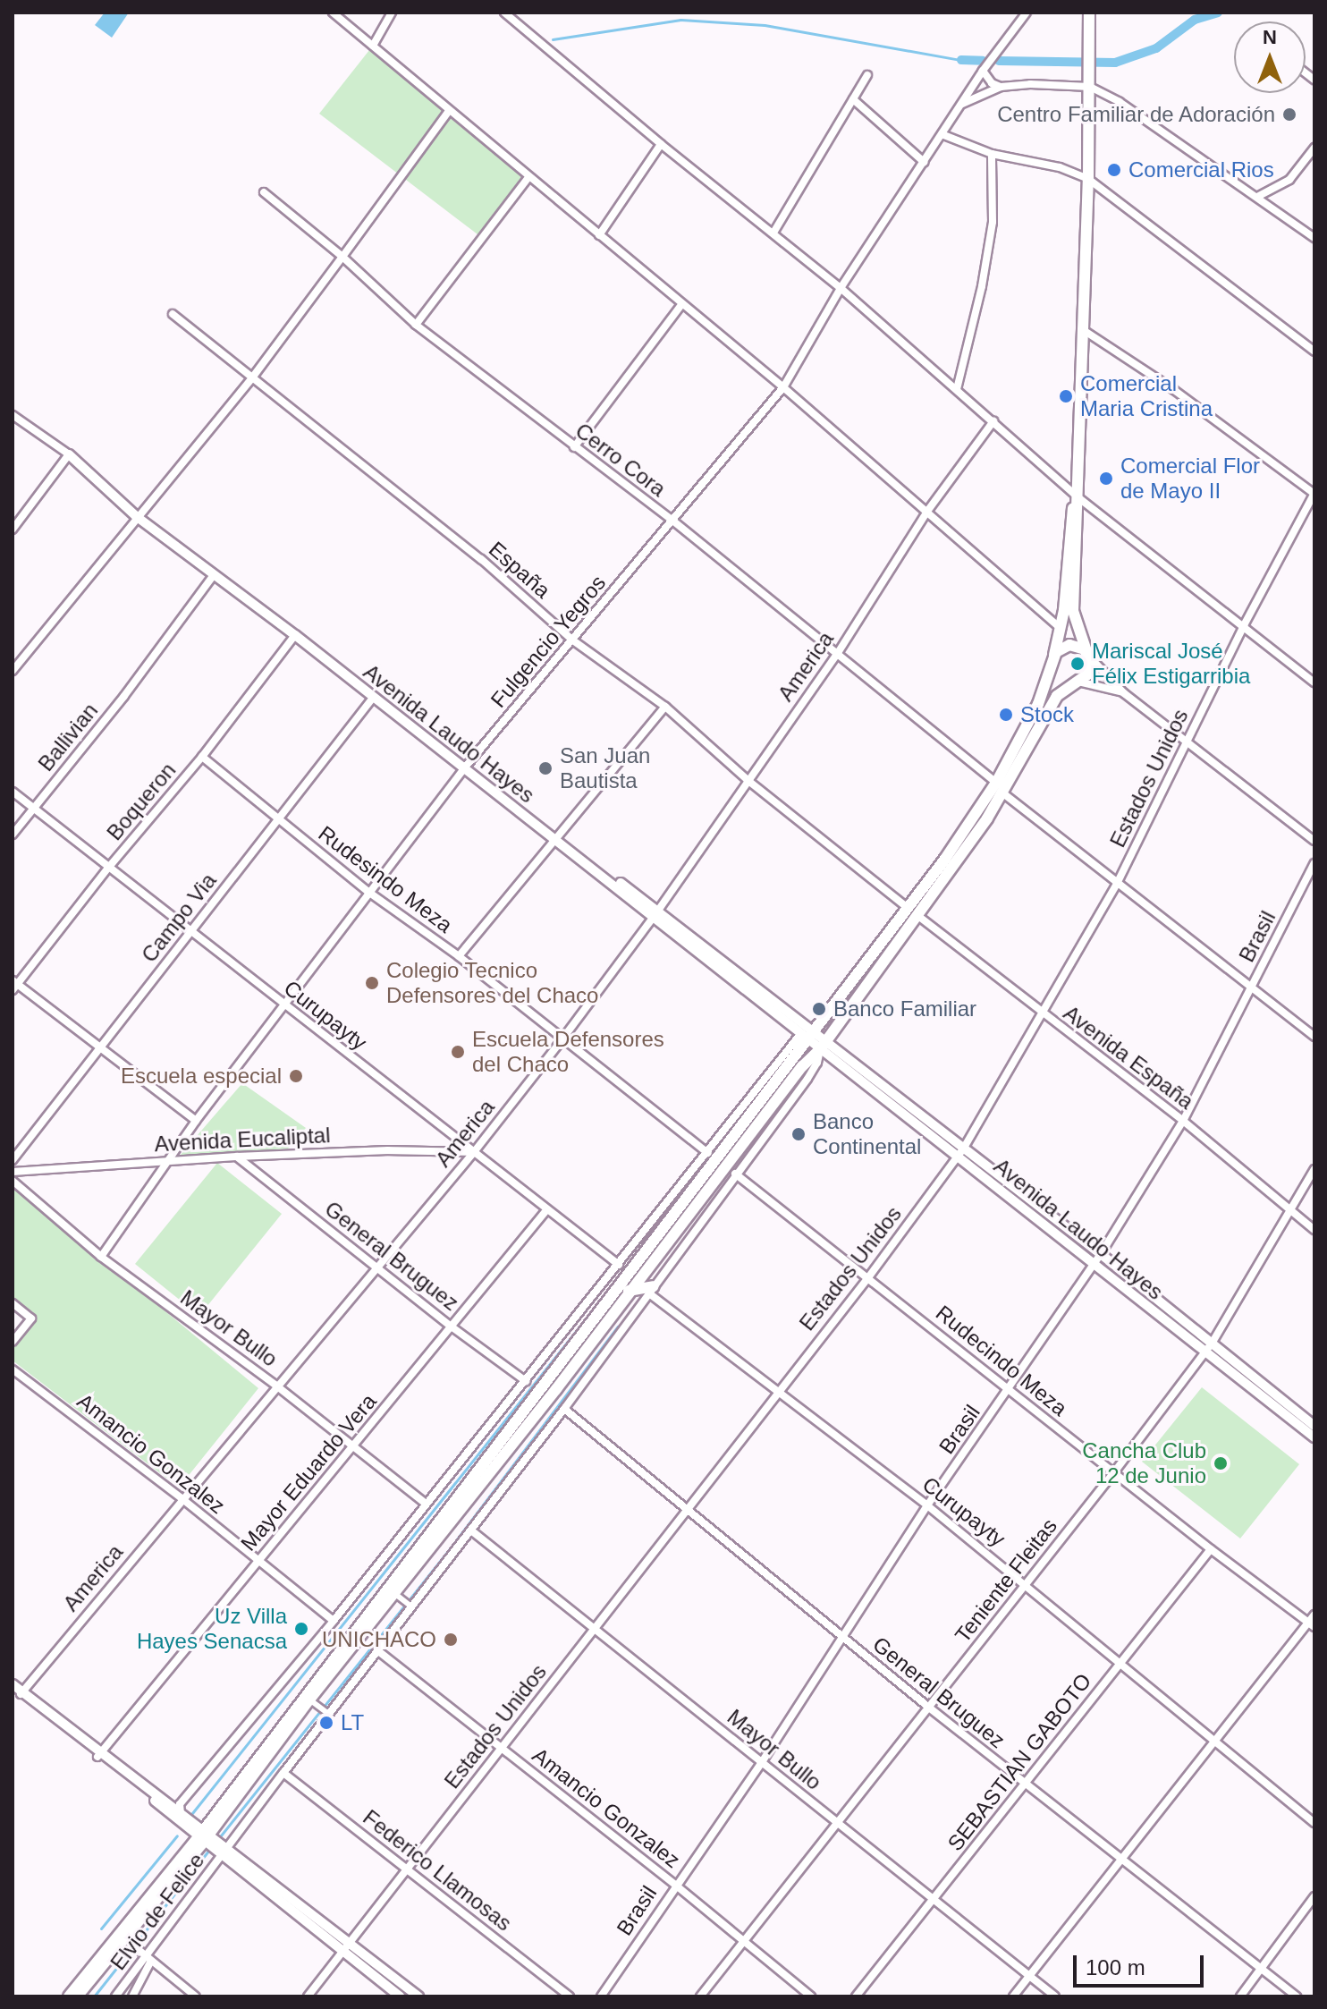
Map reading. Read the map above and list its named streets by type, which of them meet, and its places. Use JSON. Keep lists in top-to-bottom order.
{
  "streets": {
    "street": [
      "Cerro Cora",
      "España",
      "Fulgencio Yegros",
      "America",
      "Avenida Laudo Hayes",
      "Ballivian",
      "Estados Unidos",
      "Boqueron",
      "Rudesindo Meza",
      "Campo Via",
      "Brasil",
      "Curupayty",
      "Avenida España",
      "Avenida Eucaliptal",
      "General Bruguez",
      "Mayor Bullo",
      "Rudecindo Meza",
      "Amancio Gonzalez",
      "Mayor Eduardo Vera",
      "Teniente Fleitas",
      "SEBASTIAN GABOTO",
      "Federico Llamosas",
      "Elvio de Felice"
    ]
  },
  "crossings": [
    ["Cerro Cora", "Fulgencio Yegros"],
    ["Cerro Cora", "America"],
    ["España", "Fulgencio Yegros"],
    ["España", "America"],
    ["Fulgencio Yegros", "Avenida Laudo Hayes"],
    ["Fulgencio Yegros", "Rudesindo Meza"],
    ["Fulgencio Yegros", "Curupayty"],
    ["Fulgencio Yegros", "Avenida Eucaliptal"],
    ["Fulgencio Yegros", "Mayor Bullo"],
    ["America", "Avenida Laudo Hayes"],
    ["America", "Rudesindo Meza"],
    ["America", "Curupayty"],
    ["America", "Avenida Eucaliptal"],
    ["America", "General Bruguez"],
    ["America", "Mayor Bullo"],
    ["America", "Amancio Gonzalez"],
    ["Avenida Laudo Hayes", "Ballivian"],
    ["Avenida Laudo Hayes", "Estados Unidos"],
    ["Avenida Laudo Hayes", "Boqueron"],
    ["Avenida Laudo Hayes", "Campo Via"],
    ["Avenida Laudo Hayes", "Brasil"],
    ["Avenida Laudo Hayes", "Teniente Fleitas"],
    ["Avenida Laudo Hayes", "Elvio de Felice"],
    ["Ballivian", "Curupayty"],
    ["Estados Unidos", "Curupayty"],
    ["Estados Unidos", "Avenida España"],
    ["Estados Unidos", "General Bruguez"],
    ["Estados Unidos", "Mayor Bullo"],
    ["Estados Unidos", "Rudecindo Meza"],
    ["Estados Unidos", "Amancio Gonzalez"],
    ["Estados Unidos", "Federico Llamosas"],
    ["Boqueron", "Rudesindo Meza"],
    ["Boqueron", "Curupayty"],
    ["Rudesindo Meza", "Campo Via"],
    ["Campo Via", "Curupayty"],
    ["Brasil", "Curupayty"],
    ["Brasil", "Avenida España"],
    ["Brasil", "General Bruguez"],
    ["Brasil", "Mayor Bullo"],
    ["Brasil", "Rudecindo Meza"],
    ["Brasil", "Amancio Gonzalez"],
    ["Curupayty", "Avenida Eucaliptal"],
    ["Curupayty", "Mayor Eduardo Vera"],
    ["Curupayty", "Teniente Fleitas"],
    ["Curupayty", "SEBASTIAN GABOTO"],
    ["Curupayty", "Elvio de Felice"],
    ["Avenida España", "Teniente Fleitas"],
    ["Avenida Eucaliptal", "General Bruguez"],
    ["General Bruguez", "Mayor Eduardo Vera"],
    ["General Bruguez", "Teniente Fleitas"],
    ["General Bruguez", "SEBASTIAN GABOTO"],
    ["General Bruguez", "Elvio de Felice"],
    ["Mayor Bullo", "Mayor Eduardo Vera"],
    ["Mayor Bullo", "Teniente Fleitas"],
    ["Mayor Bullo", "SEBASTIAN GABOTO"],
    ["Mayor Bullo", "Elvio de Felice"],
    ["Rudecindo Meza", "Teniente Fleitas"],
    ["Rudecindo Meza", "SEBASTIAN GABOTO"],
    ["Rudecindo Meza", "Elvio de Felice"],
    ["Amancio Gonzalez", "Mayor Eduardo Vera"],
    ["Amancio Gonzalez", "Teniente Fleitas"],
    ["Amancio Gonzalez", "Elvio de Felice"],
    ["Federico Llamosas", "Elvio de Felice"]
  ],
  "places": [
    "Centro Familiar de Adoración",
    "Comercial Rios",
    "Comercial Maria Cristina",
    "Comercial Flor de Mayo II",
    "Mariscal José Félix Estigarribia",
    "Stock",
    "San Juan Bautista",
    "Colegio Tecnico Defensores del Chaco",
    "Banco Familiar",
    "Escuela Defensores del Chaco",
    "Escuela especial",
    "Banco Continental",
    "Cancha Club 12 de Junio",
    "Uz Villa Hayes Senacsa",
    "UNICHACO",
    "LT"
  ],
  "scale_bar": "100 m",
  "north": "top"
}
